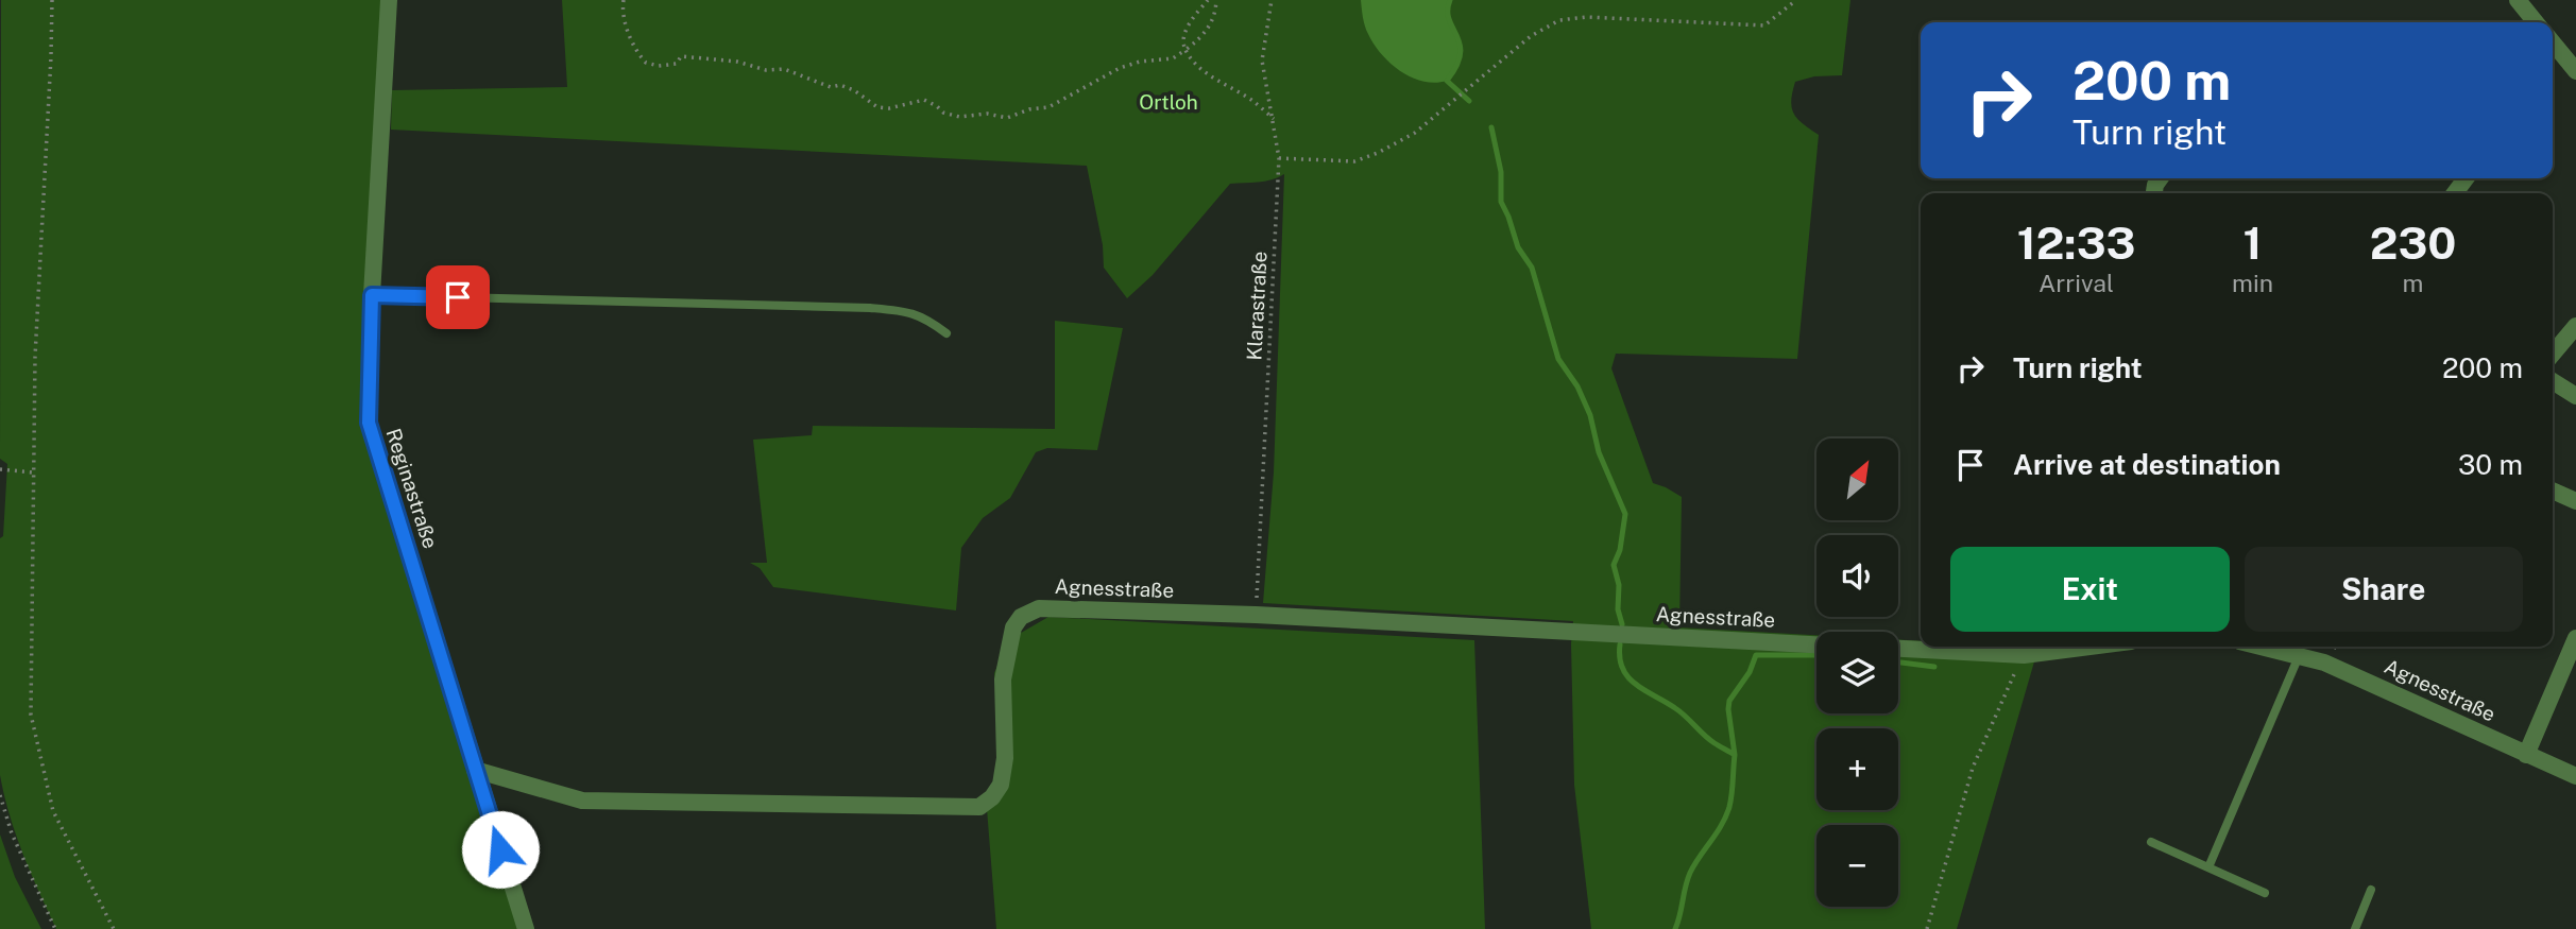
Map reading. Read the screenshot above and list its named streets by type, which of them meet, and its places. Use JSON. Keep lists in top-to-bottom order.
{
  "streets": {
    "street": ["Reginastraße", "Agnesstraße"],
    "path": ["Klarastraße"]
  },
  "crossings": [
    ["Klarastraße", "Agnesstraße"],
    ["Reginastraße", "Agnesstraße"]
  ],
  "parks": ["Ortloh"],
  "north": "top right",
  "page": {
    "turn": ["200 m", "Turn right"],
    "eta": [
      "12:33",
      "Arrival",
      "1",
      "min",
      "230",
      "m"
    ],
    "list": [
      {
        "name": "Turn right",
        "value": "200 m"
      },
      {
        "name": "Arrive at destination",
        "value": "30 m"
      }
    ],
    "map_buttons": ["+", "−"],
    "buttons": ["Exit", "Share"]
  }
}
